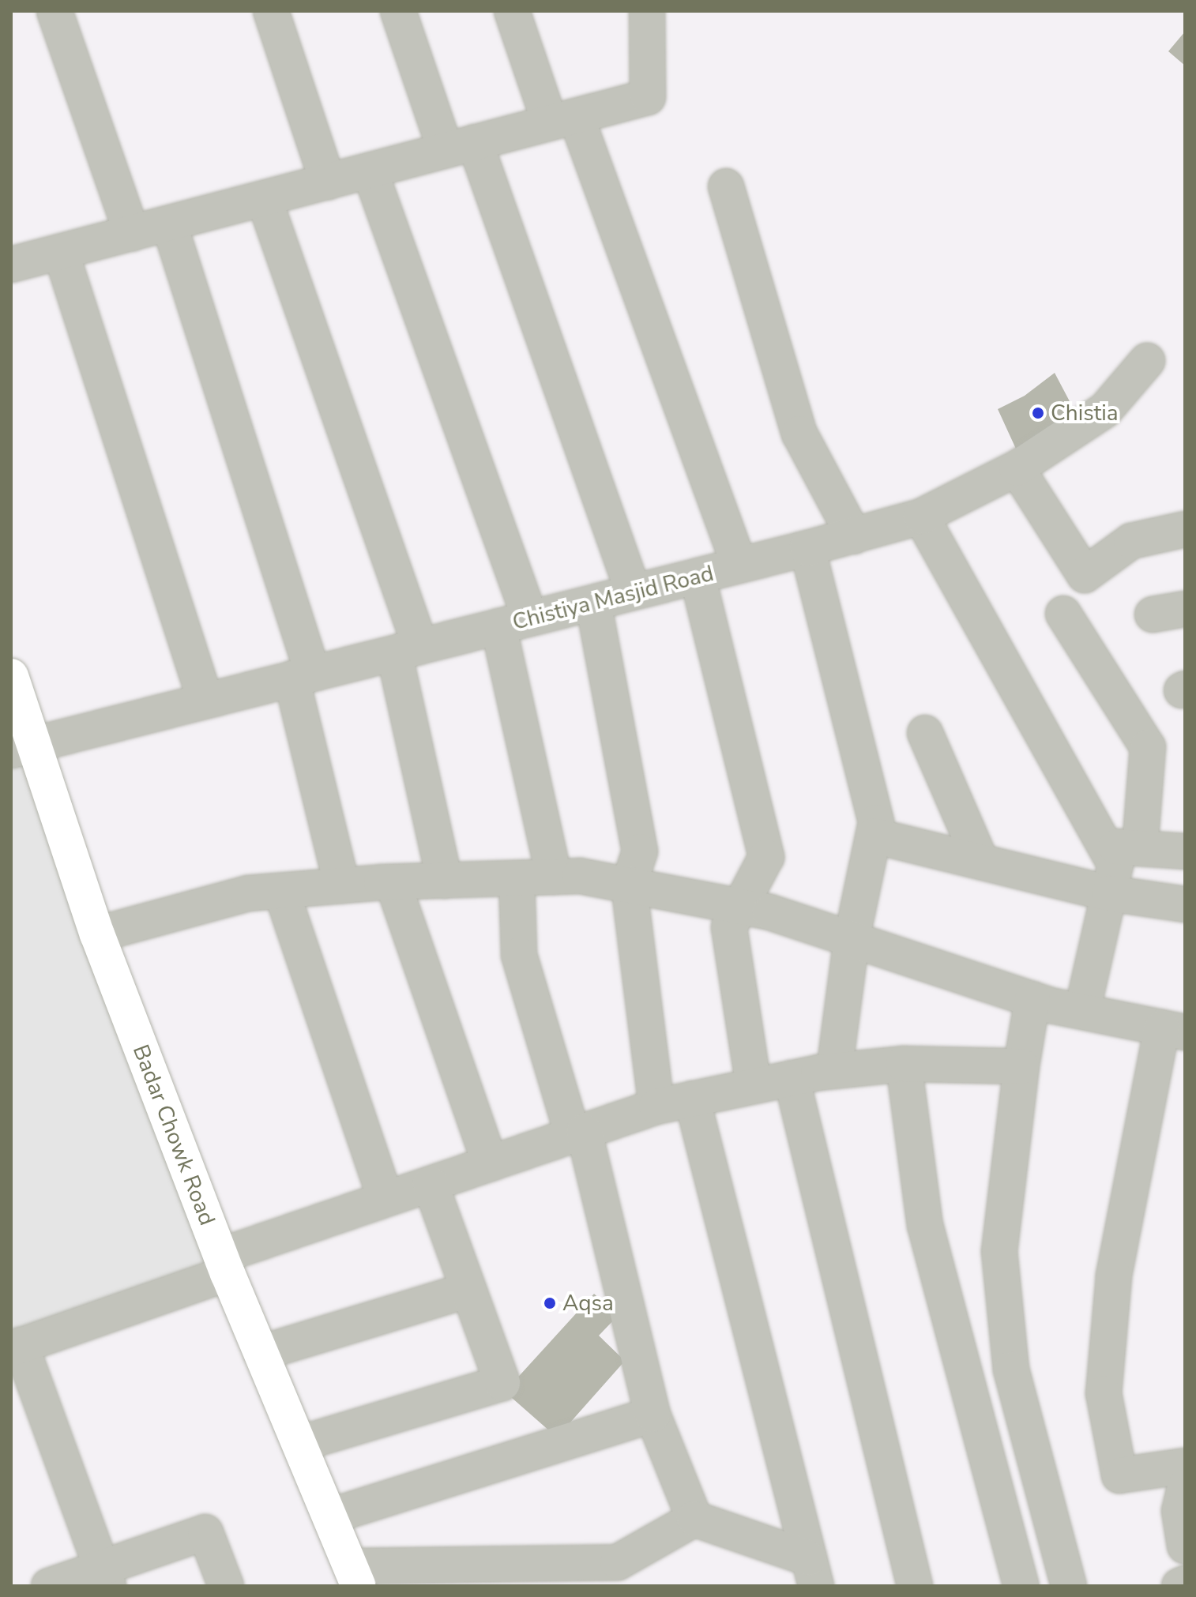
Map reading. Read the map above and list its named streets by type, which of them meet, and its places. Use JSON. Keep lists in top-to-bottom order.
{
  "streets": {
    "main road": ["Badar Chowk Road"],
    "street": ["Chistiya Masjid Road"]
  },
  "crossings": [
    ["Chistiya Masjid Road", "Badar Chowk Road"]
  ],
  "places": ["Chistia", "Aqsa"]
}
